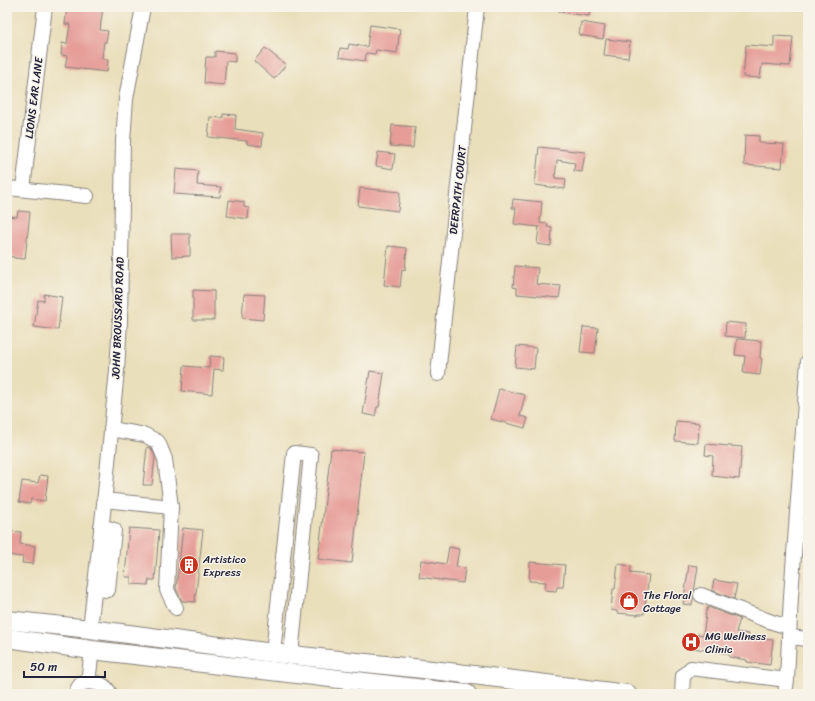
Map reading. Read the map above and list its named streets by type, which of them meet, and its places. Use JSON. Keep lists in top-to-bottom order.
{
  "streets": {
    "street": ["LIONS EAR LANE", "DEERPATH COURT", "JOHN BROUSSARD ROAD"]
  },
  "places": {
    "building": ["Artistico Express"],
    "shop": ["The Floral Cottage"],
    "hospital": ["MG Wellness Clinic"]
  },
  "scale_bar": "50 m"
}
